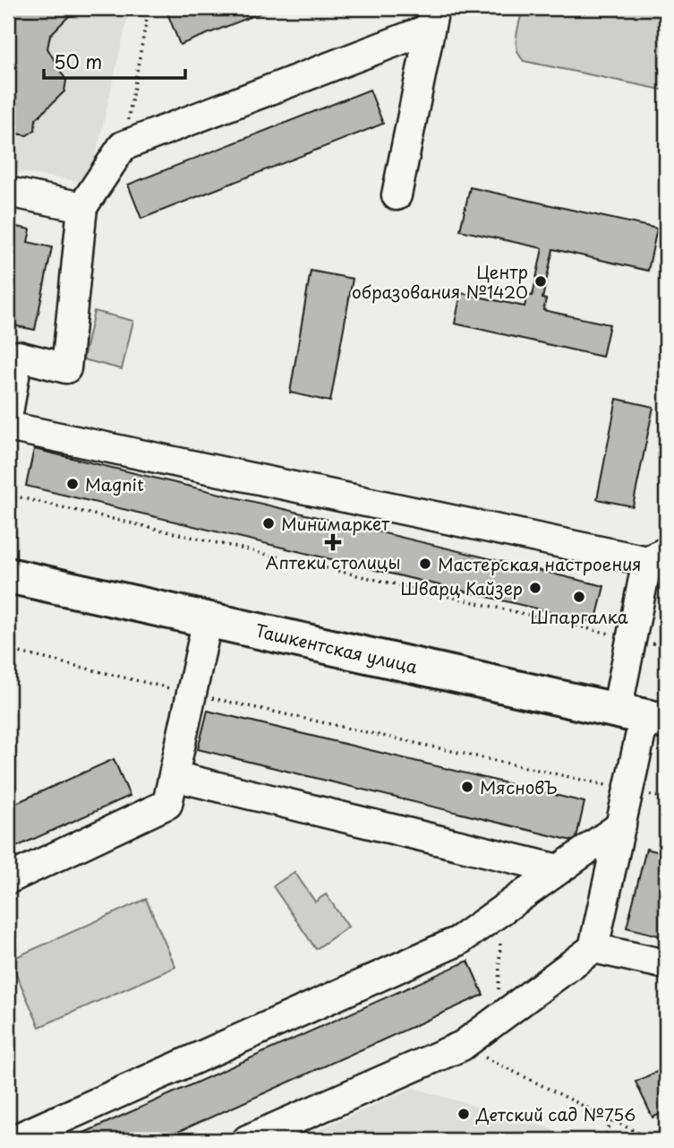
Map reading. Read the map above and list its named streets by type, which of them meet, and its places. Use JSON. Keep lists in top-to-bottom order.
{
  "streets": {
    "main road": ["Ташкентская улица"]
  },
  "places": {
    "other": [
      "Центр образования №1420",
      "Magnit",
      "Минимаркет",
      "Мастерская настроения",
      "Шварц Кайзер",
      "Шпаргалка",
      "МясновЪ",
      "Детский сад №756"
    ],
    "health": ["Аптеки столицы"]
  },
  "scale_bar": "50 m"
}
